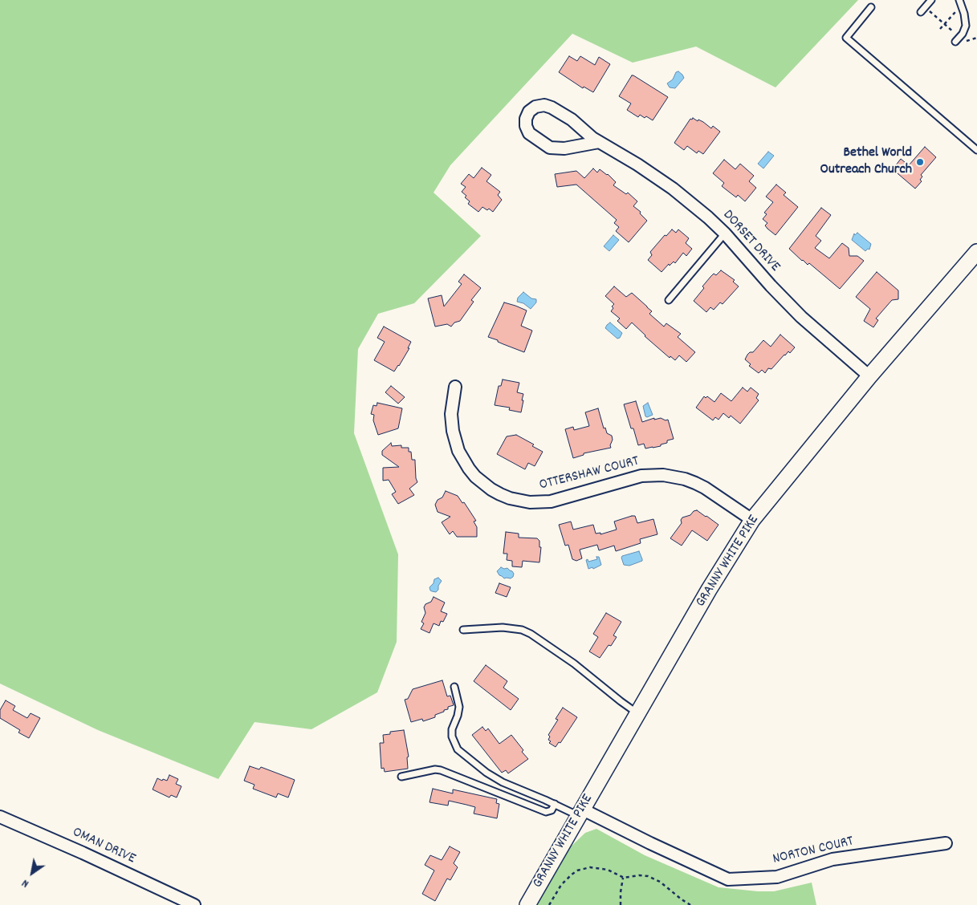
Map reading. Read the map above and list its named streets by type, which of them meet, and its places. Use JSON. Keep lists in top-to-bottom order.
{
  "streets": {
    "main road": ["GRANNY WHITE PIKE"],
    "street": [
      "DORSET DRIVE",
      "OTTERSHAW COURT",
      "OMAN DRIVE",
      "NORTON COURT"
    ]
  },
  "crossings": [
    ["DORSET DRIVE", "GRANNY WHITE PIKE"],
    ["OTTERSHAW COURT", "GRANNY WHITE PIKE"],
    ["GRANNY WHITE PIKE", "NORTON COURT"]
  ],
  "places": ["Bethel World Outreach Church"],
  "north": "bottom left"
}
